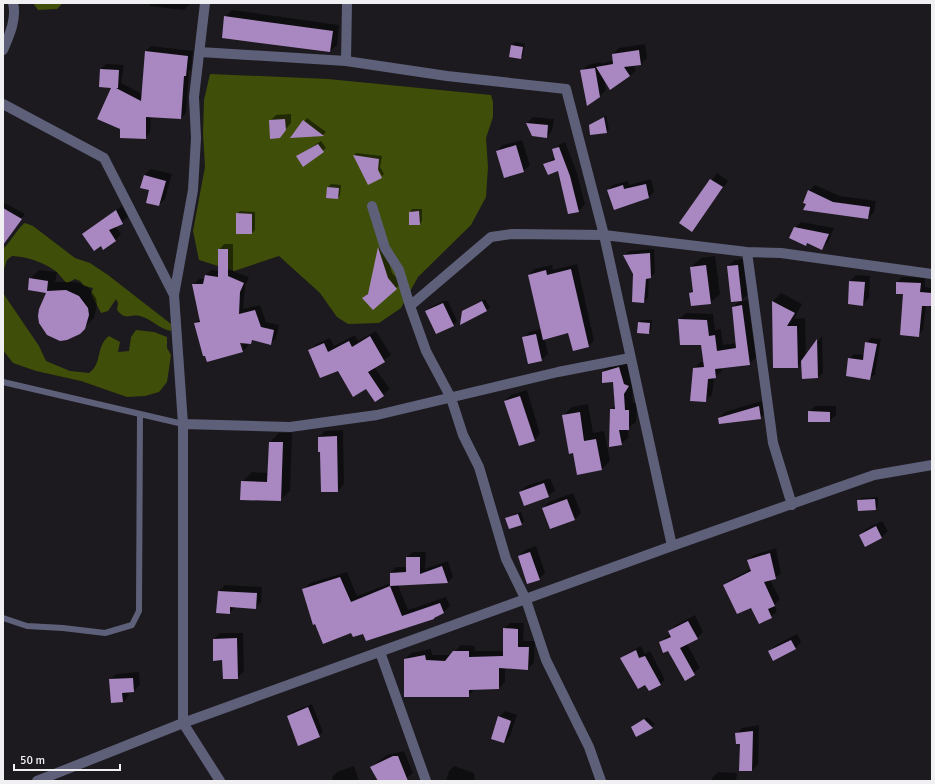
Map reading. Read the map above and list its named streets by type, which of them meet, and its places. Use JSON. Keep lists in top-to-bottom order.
{
  "scale_bar": "50 m"
}
